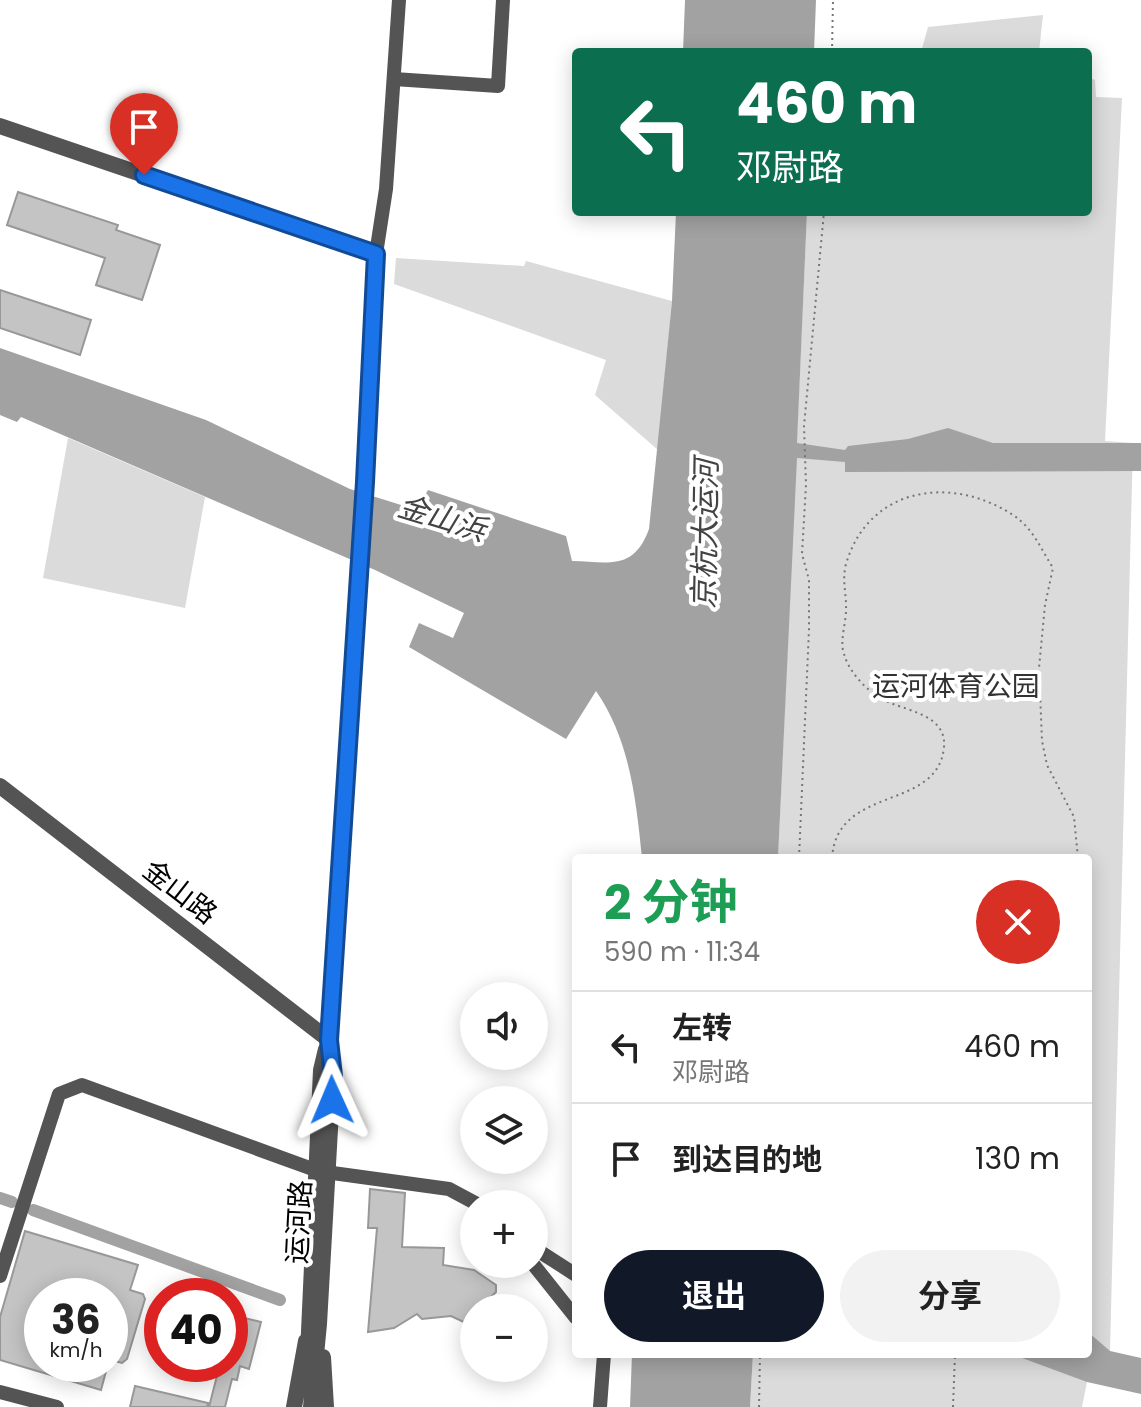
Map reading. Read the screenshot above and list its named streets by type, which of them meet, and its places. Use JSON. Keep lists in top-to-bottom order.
{
  "streets": {
    "street": ["金山路", "运河路"]
  },
  "crossings": [
    ["金山路", "运河路"]
  ],
  "water": ["金山浜", "京杭大运河"],
  "parks": ["运河体育公园"],
  "page": {
    "turn": ["460 m", "邓尉路"],
    "heading": ["2 分钟", "590 m · 11:34"],
    "map_buttons": ["+", "−"],
    "list": [
      {
        "name": "左转",
        "note": "邓尉路",
        "value": "460 m"
      },
      {
        "name": "到达目的地",
        "value": "130 m"
      }
    ],
    "buttons": ["退出", "分享"],
    "speed": "36 km/h",
    "limit": "40"
  }
}
